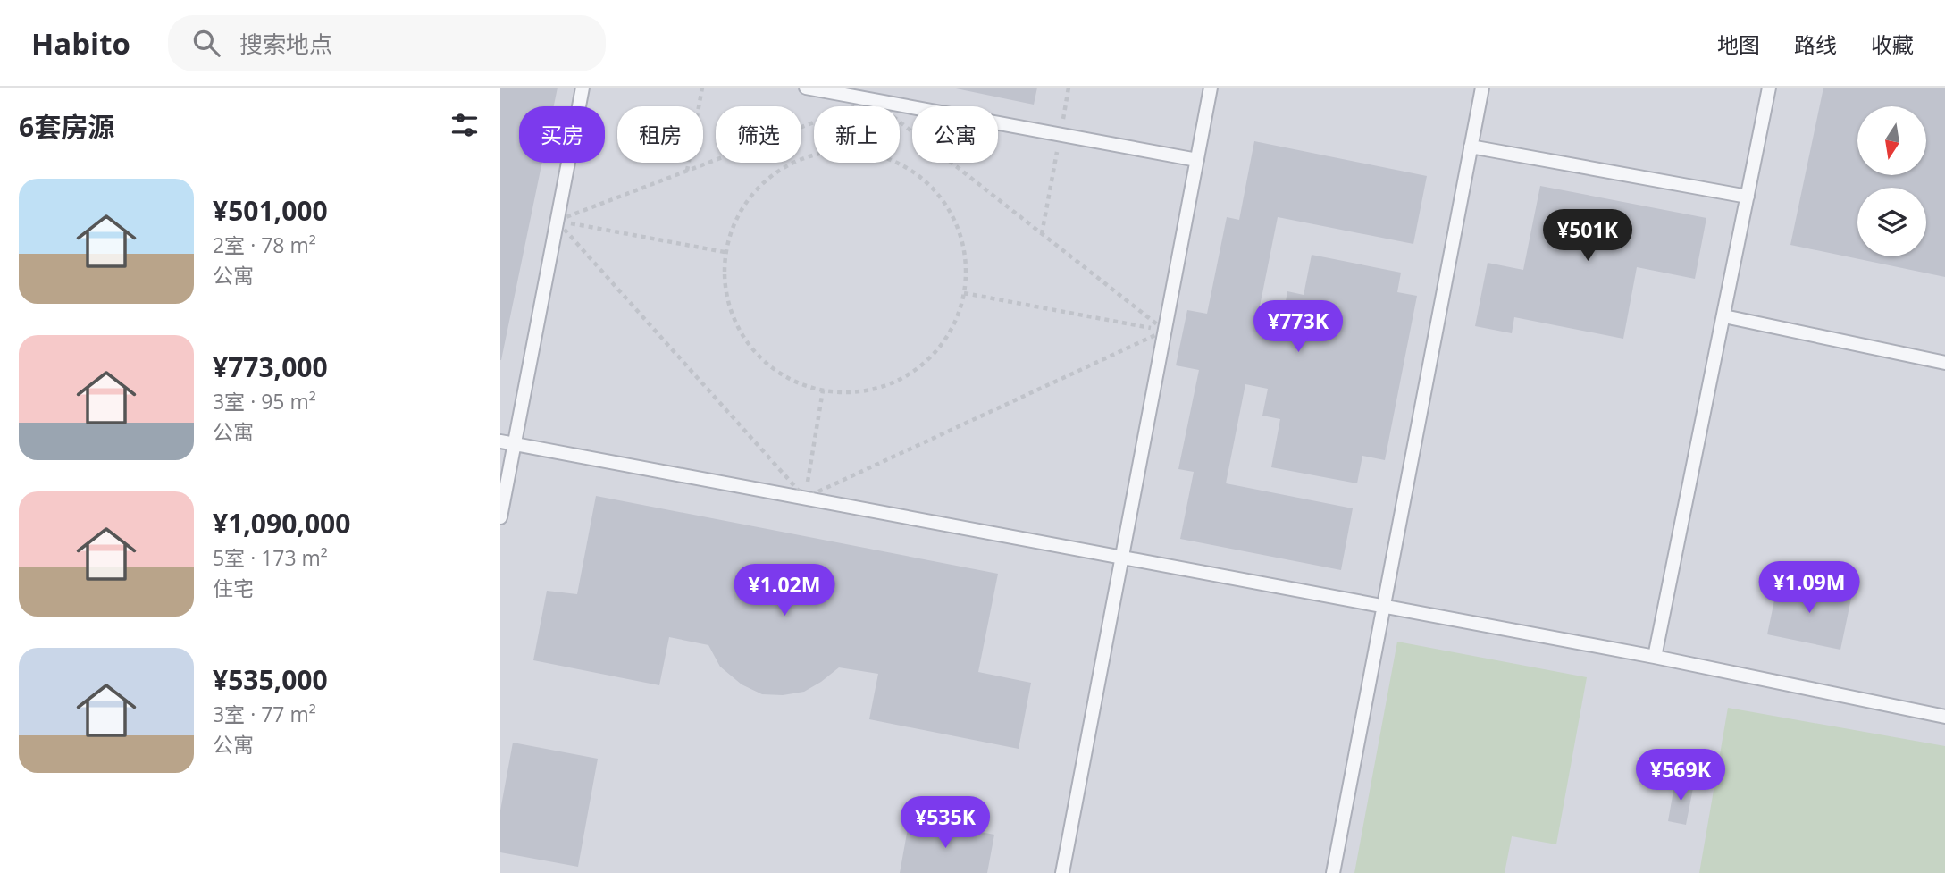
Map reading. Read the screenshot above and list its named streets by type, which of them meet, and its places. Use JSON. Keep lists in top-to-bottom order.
{
  "north": "bottom",
  "page": {
    "header": "Habito",
    "search": "搜索地点",
    "nav": ["地图", "路线", "收藏"],
    "heading": "6套房源",
    "chip": [
      "买房",
      "租房",
      "筛选",
      "新上",
      "公寓"
    ],
    "list": [
      {
        "name": "¥501,000",
        "note": "2室 · 78 m² · 公寓"
      },
      {
        "name": "¥773,000",
        "note": "3室 · 95 m² · 公寓"
      },
      {
        "name": "¥1,090,000",
        "note": "5室 · 173 m² · 住宅"
      },
      {
        "name": "¥535,000",
        "note": "3室 · 77 m² · 公寓"
      }
    ],
    "price": [
      "¥501K",
      "¥773K",
      "¥1.09M",
      "¥1.02M",
      "¥569K",
      "¥535K"
    ]
  }
}
